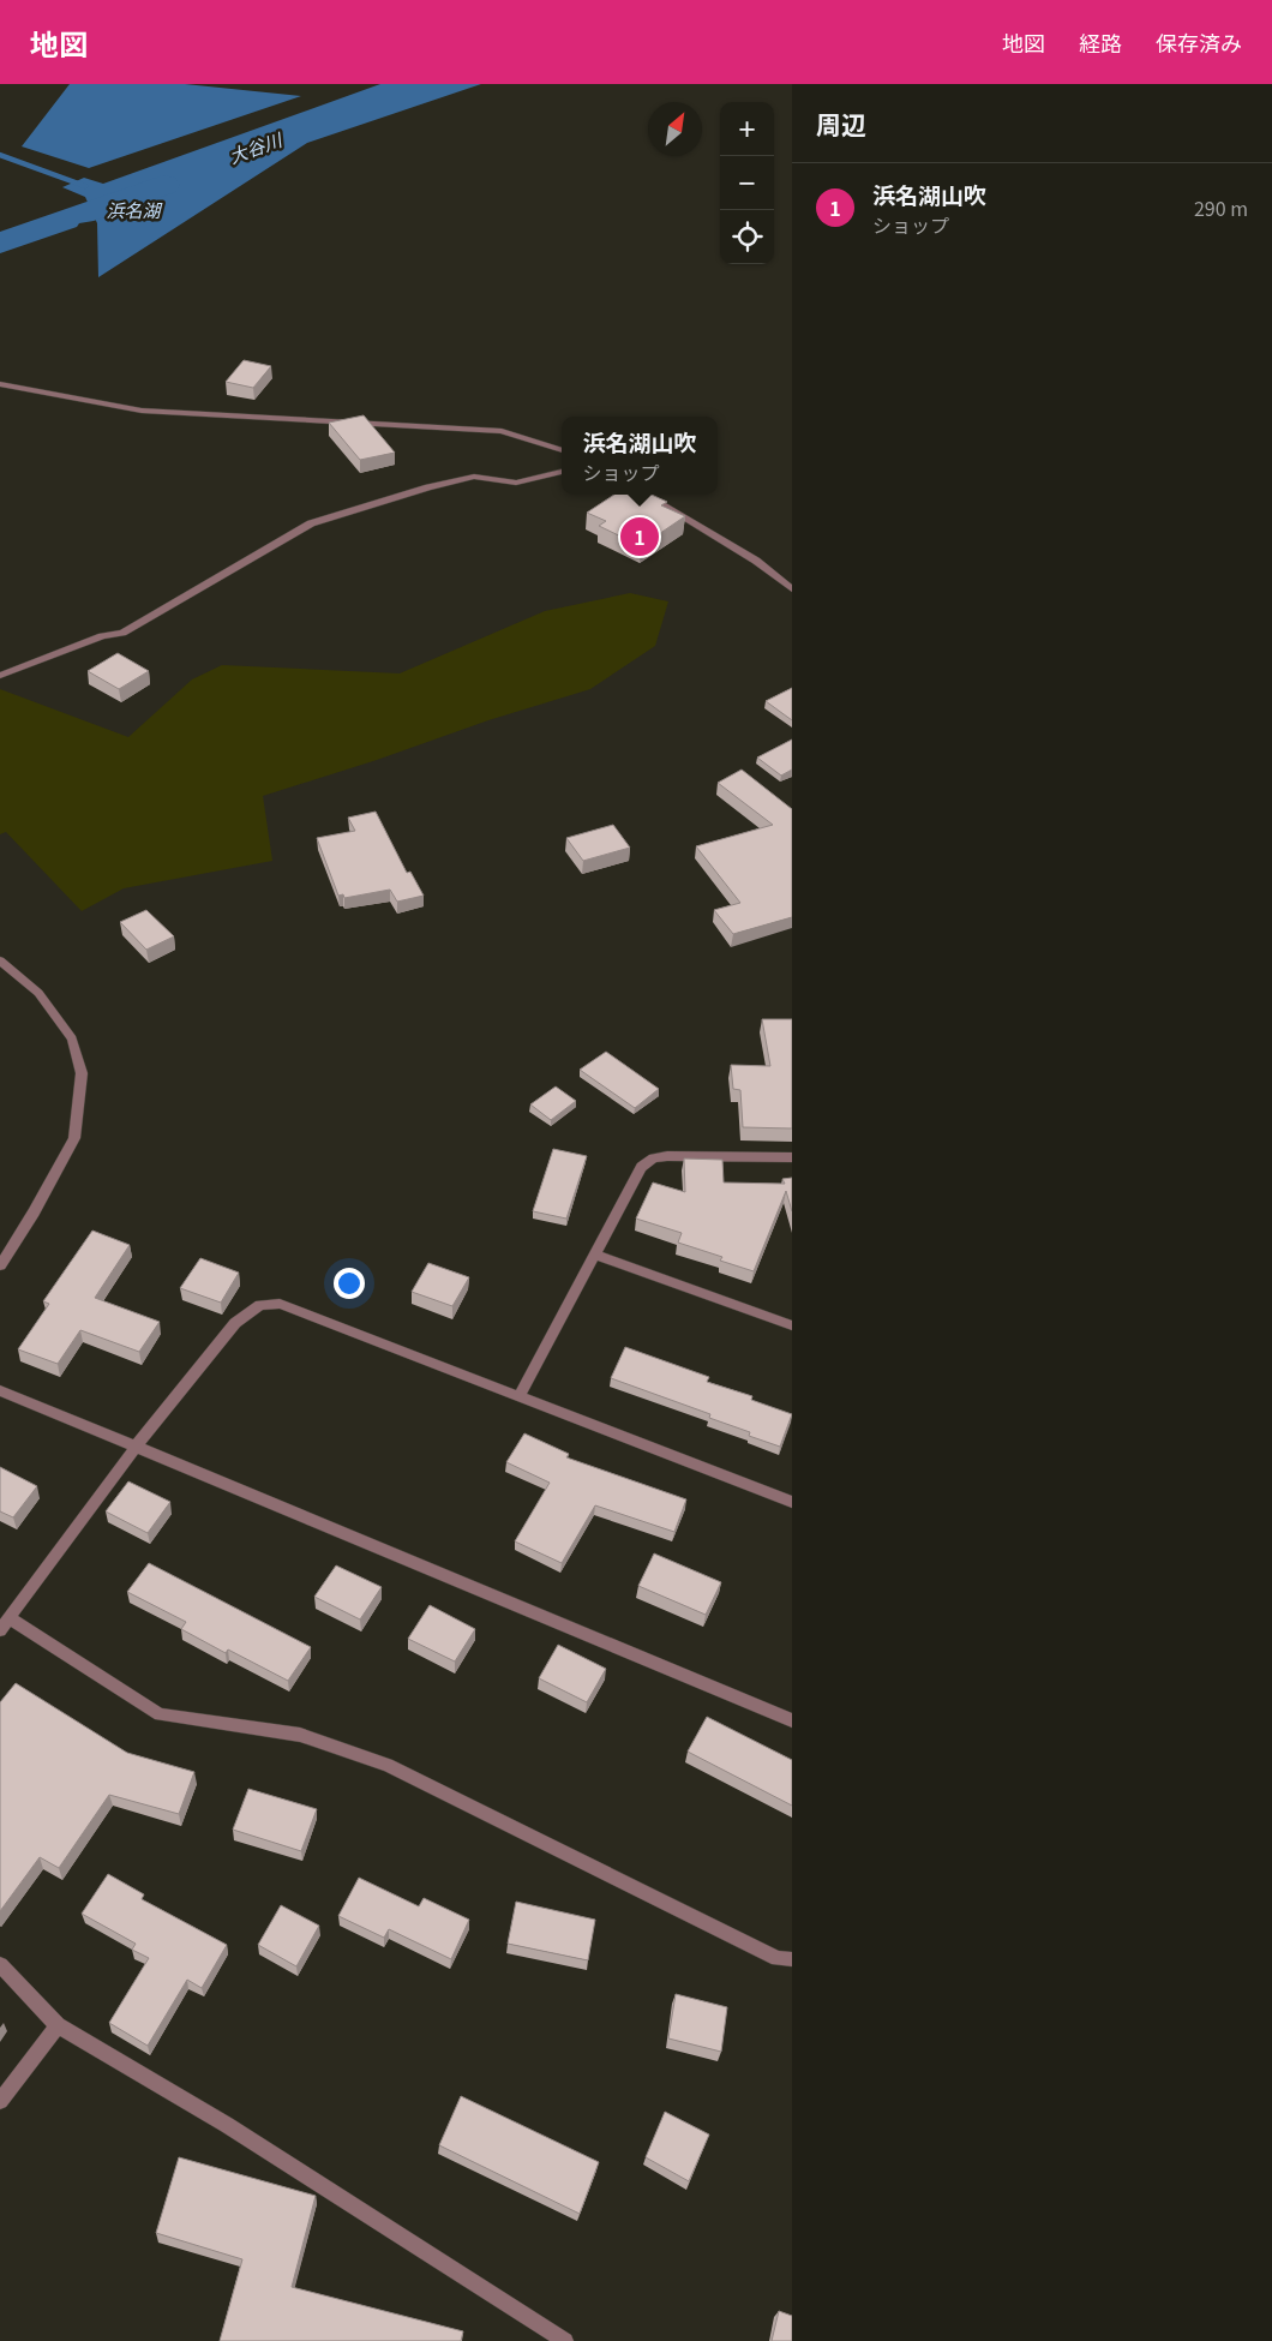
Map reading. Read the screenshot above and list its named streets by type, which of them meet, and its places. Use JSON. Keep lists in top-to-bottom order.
{
  "water": ["大谷川", "浜名湖"],
  "north": "top right",
  "page": {
    "header": "地図",
    "nav": ["地図", "経路", "保存済み"],
    "heading": "周辺",
    "map_buttons": ["+", "−"],
    "list": [
      {
        "mark": "1",
        "name": "浜名湖山吹",
        "note": "ショップ",
        "value": "290 m"
      }
    ],
    "popup": ["浜名湖山吹", "ショップ"],
    "pins": "1"
  }
}
